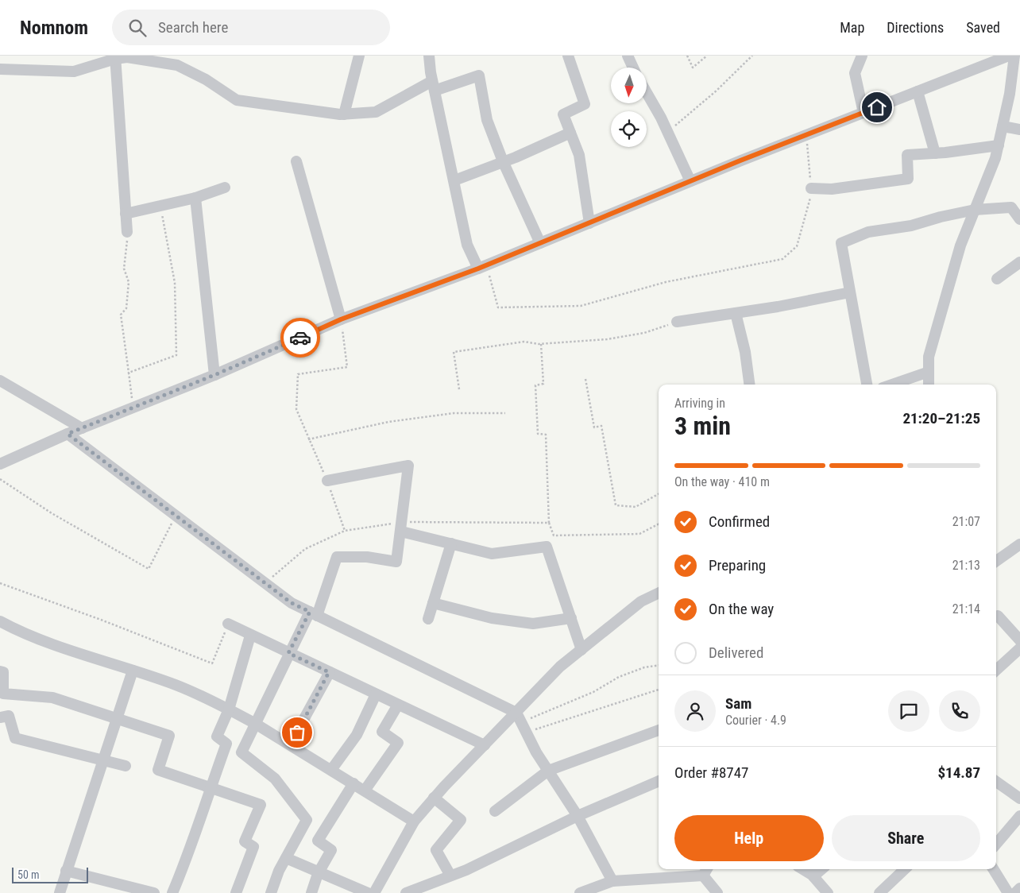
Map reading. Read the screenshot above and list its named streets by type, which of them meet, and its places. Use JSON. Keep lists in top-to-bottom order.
{
  "scale_bar": "50 m",
  "north": "bottom",
  "page": {
    "header": "Nomnom",
    "search": "Search here",
    "nav": ["Map", "Directions", "Saved"],
    "heading": ["3 min", "Arriving in", "21:20–21:25"],
    "panel": [
      "Sam",
      "Courier · 4.9",
      "Order #8747",
      "$14.87"
    ],
    "bar": "On the way · 410 m",
    "list": [
      ["Confirmed", "21:07"],
      ["Preparing", "21:13"],
      ["On the way", "21:14"],
      "Delivered"
    ],
    "buttons": ["Help", "Share"],
    "scale": "50 m"
  }
}
